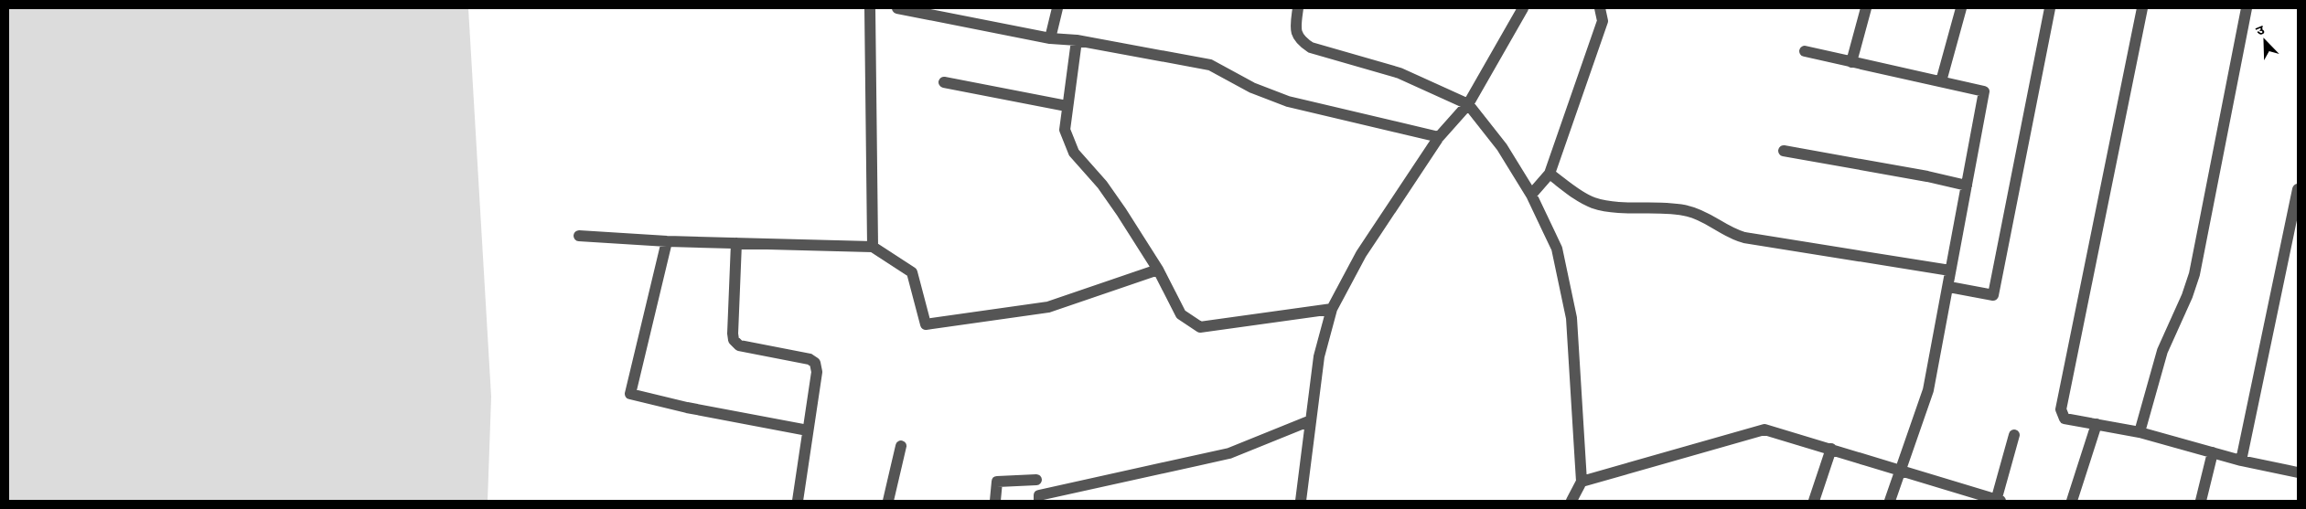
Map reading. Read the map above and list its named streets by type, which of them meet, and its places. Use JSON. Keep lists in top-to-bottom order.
{
  "north": "top left"
}
